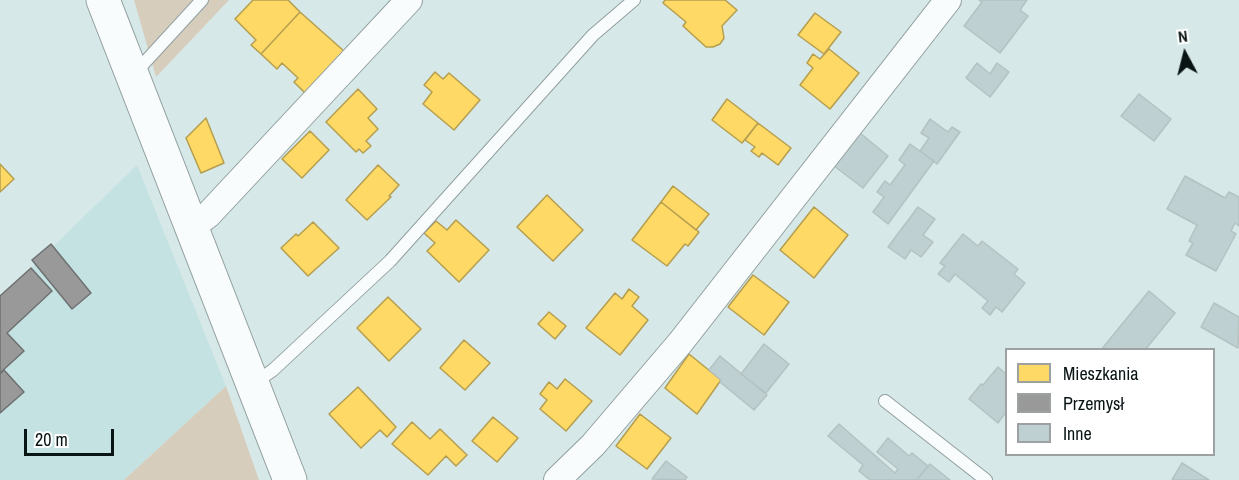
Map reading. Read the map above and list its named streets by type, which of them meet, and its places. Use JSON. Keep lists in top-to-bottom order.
{
  "legend": ["Mieszkania", "Przemysł", "Inne"],
  "scale_bar": "20 m",
  "north": "top"
}
